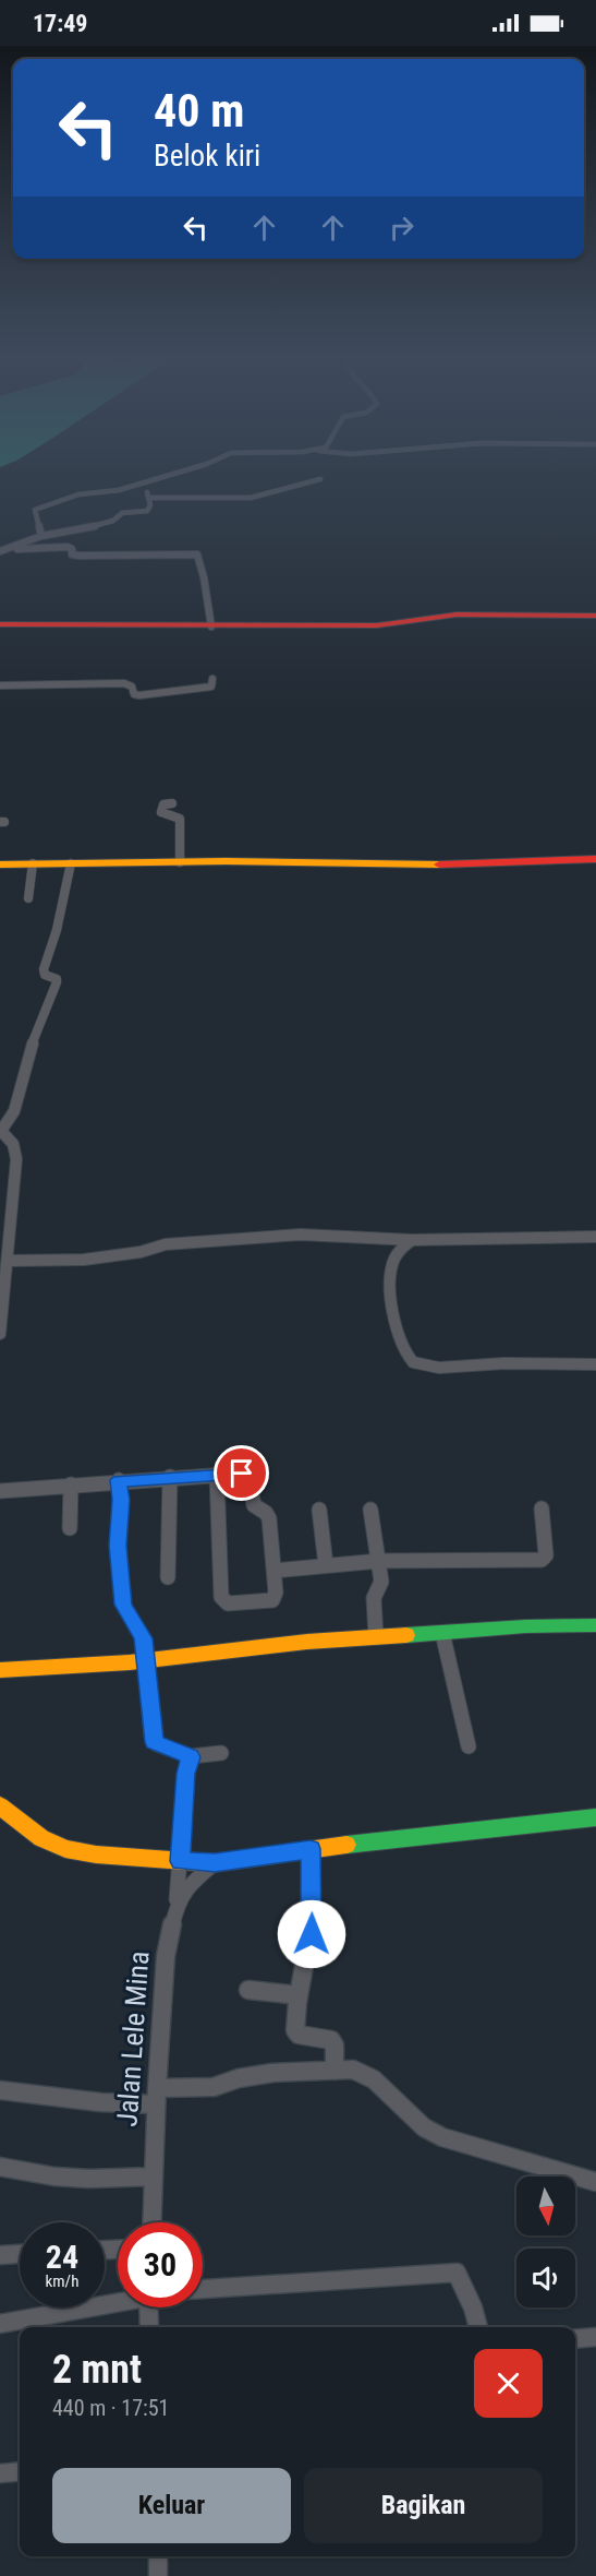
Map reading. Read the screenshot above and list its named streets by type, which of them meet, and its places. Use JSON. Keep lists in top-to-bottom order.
{
  "streets": {
    "street": ["Jalan Lele Mina"]
  },
  "north": "bottom",
  "page": {
    "status": "17:49",
    "turn": ["40 m", "Belok kiri"],
    "speed": "24 km/h",
    "limit": "30",
    "heading": ["2 mnt", "440 m · 17:51"],
    "buttons": ["Keluar", "Bagikan"]
  }
}
